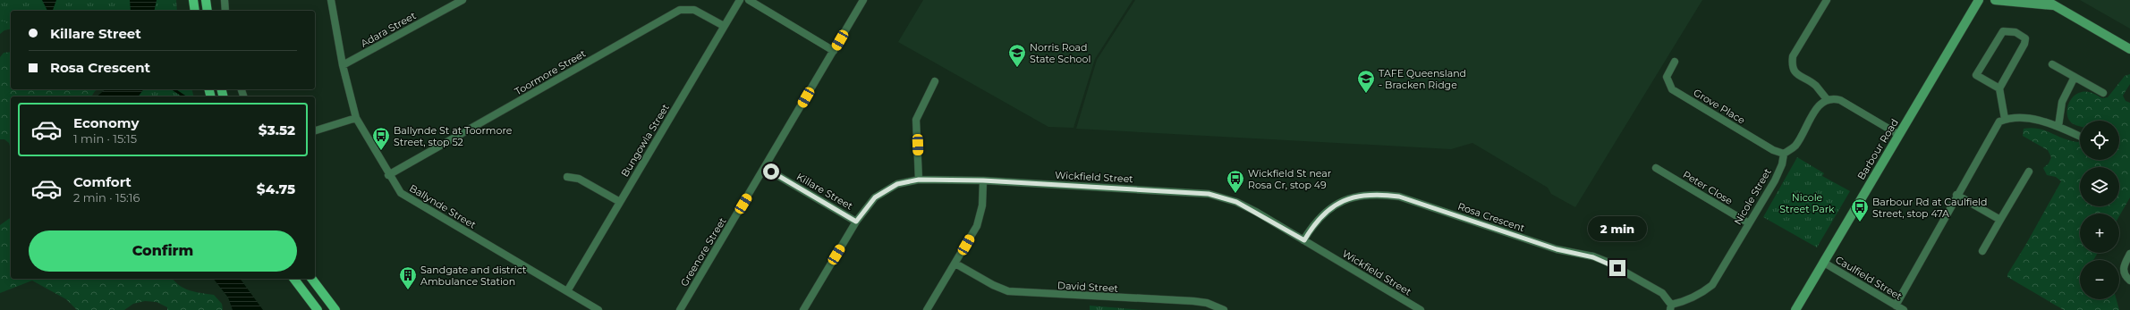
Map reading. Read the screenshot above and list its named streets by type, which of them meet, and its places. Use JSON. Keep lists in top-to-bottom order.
{
  "streets": {
    "street": [
      "Adara Street",
      "Toormore Street",
      "Grove Place",
      "Bungowla Street",
      "Barbour Road",
      "Wickfield Street",
      "Peter Close",
      "Killare Street",
      "Nicole Street",
      "Ballynde Street",
      "Rosa Crescent",
      "Greenore Street",
      "Caulfield Street",
      "David Street"
    ]
  },
  "crossings": [
    ["Adara Street", "Ballynde Street"],
    ["Toormore Street", "Bungowla Street"],
    ["Toormore Street", "Ballynde Street"],
    ["Grove Place", "Nicole Street"],
    ["Bungowla Street", "Ballynde Street"],
    ["Barbour Road", "Caulfield Street"],
    ["Wickfield Street", "Killare Street"],
    ["Wickfield Street", "Rosa Crescent"],
    ["Peter Close", "Nicole Street"],
    ["Killare Street", "Greenore Street"],
    ["Nicole Street", "Rosa Crescent"]
  ],
  "parks": ["Nicole Street Park"],
  "places": {
    "school or university": ["Norris Road State School", "TAFE Queensland - Bracken Ridge"],
    "bus stop": ["Ballynde St at Toormore Street, stop 52", "Wickfield St near Rosa Cr, stop 49", "Barbour Rd at Caulfield Street, stop 47A"],
    "building": ["Sandgate and district Ambulance Station"]
  },
  "page": {
    "banner": ["Killare Street", "Rosa Crescent"],
    "list": [
      {
        "name": "Economy",
        "note": "1 min · 15:15",
        "value": "$3.52"
      },
      {
        "name": "Comfort",
        "note": "2 min · 15:16",
        "value": "$4.75"
      }
    ],
    "map_buttons": ["+", "−"],
    "bubble": "2 min",
    "buttons": "Confirm"
  }
}
